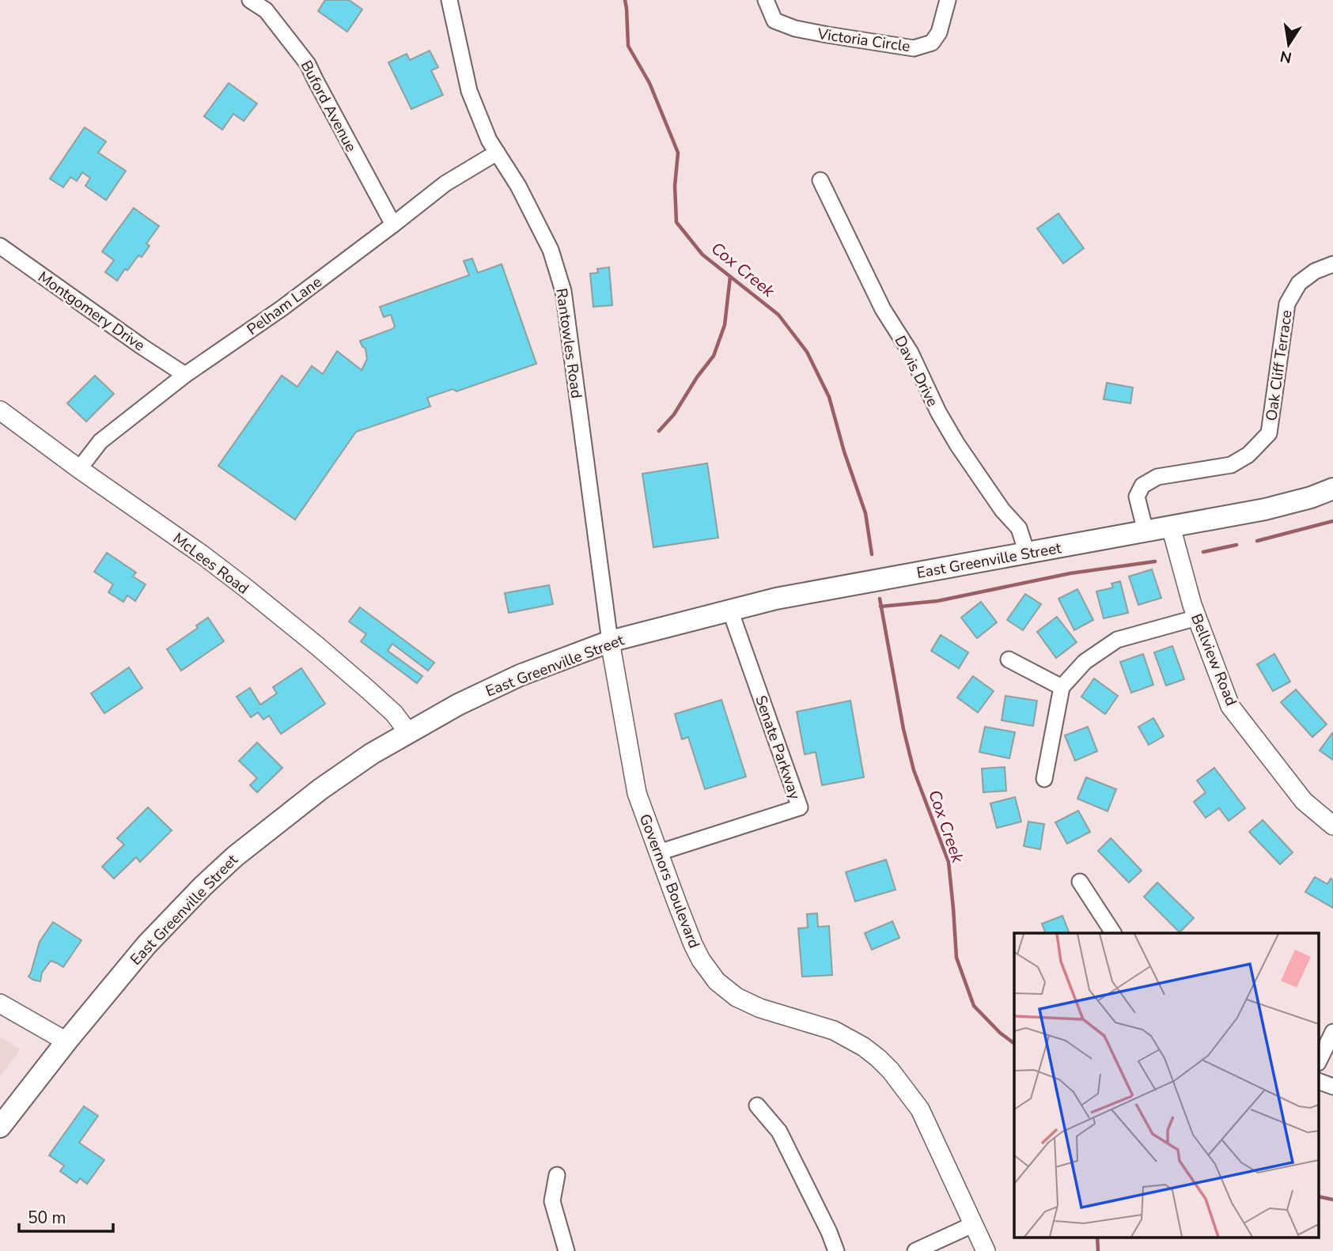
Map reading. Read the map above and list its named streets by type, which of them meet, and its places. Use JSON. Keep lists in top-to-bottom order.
{
  "streets": {
    "main road": ["East Greenville Street"],
    "street": [
      "Victoria Circle",
      "Buford Avenue",
      "Pelham Lane",
      "Montgomery Drive",
      "Rantowles Road",
      "Oak Cliff Terrace",
      "Davis Drive",
      "McLees Road",
      "Bellview Road",
      "Senate Parkway",
      "Governors Boulevard"
    ]
  },
  "crossings": [
    ["Buford Avenue", "Pelham Lane"],
    ["Pelham Lane", "Montgomery Drive"],
    ["Pelham Lane", "Rantowles Road"],
    ["Pelham Lane", "McLees Road"],
    ["Rantowles Road", "East Greenville Street"],
    ["Rantowles Road", "Governors Boulevard"],
    ["Oak Cliff Terrace", "East Greenville Street"],
    ["Davis Drive", "East Greenville Street"],
    ["East Greenville Street", "McLees Road"],
    ["East Greenville Street", "Bellview Road"],
    ["East Greenville Street", "Senate Parkway"],
    ["East Greenville Street", "Governors Boulevard"],
    ["Senate Parkway", "Governors Boulevard"]
  ],
  "water": ["Cox Creek"],
  "scale_bar": "50 m",
  "north": "bottom"
}
